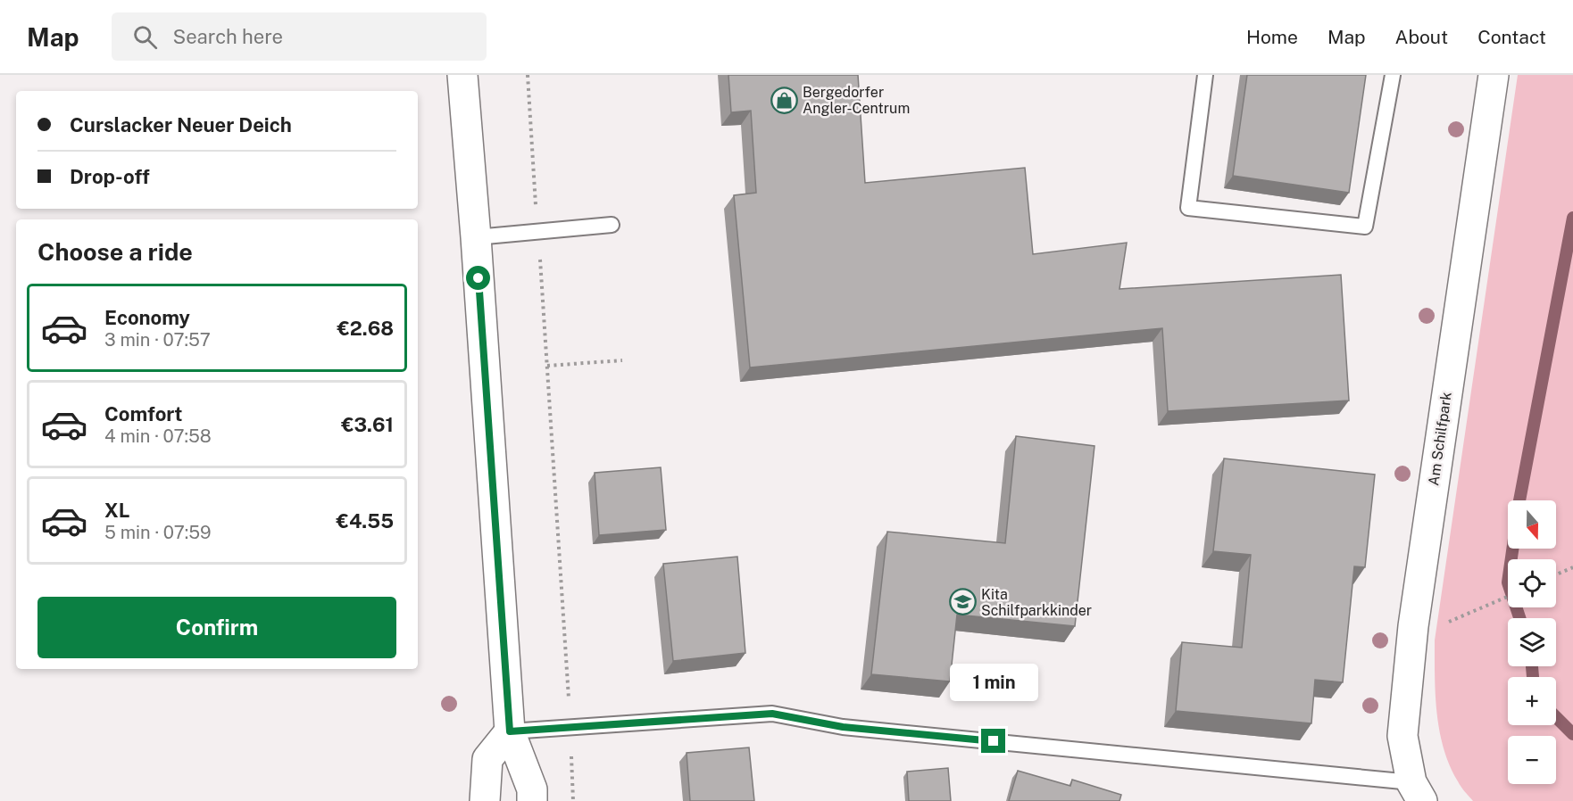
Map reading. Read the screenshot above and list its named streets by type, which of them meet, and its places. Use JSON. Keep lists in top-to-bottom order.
{
  "streets": {
    "main road": ["Am Schilfpark"]
  },
  "places": {
    "shop": ["Bergedorfer Angler-Centrum"],
    "school or university": ["Kita Schilfparkkinder"]
  },
  "north": "bottom",
  "page": {
    "header": "Map",
    "search": "Search here",
    "nav": [
      "Home",
      "Map",
      "About",
      "Contact"
    ],
    "banner": ["Curslacker Neuer Deich", "Drop-off"],
    "heading": "Choose a ride",
    "list": [
      {
        "name": "Economy",
        "note": "3 min · 07:57",
        "value": "€2.68"
      },
      {
        "name": "Comfort",
        "note": "4 min · 07:58",
        "value": "€3.61"
      },
      {
        "name": "XL",
        "note": "5 min · 07:59",
        "value": "€4.55"
      }
    ],
    "map_buttons": ["+", "−"],
    "buttons": "Confirm",
    "bubble": "1 min"
  }
}
